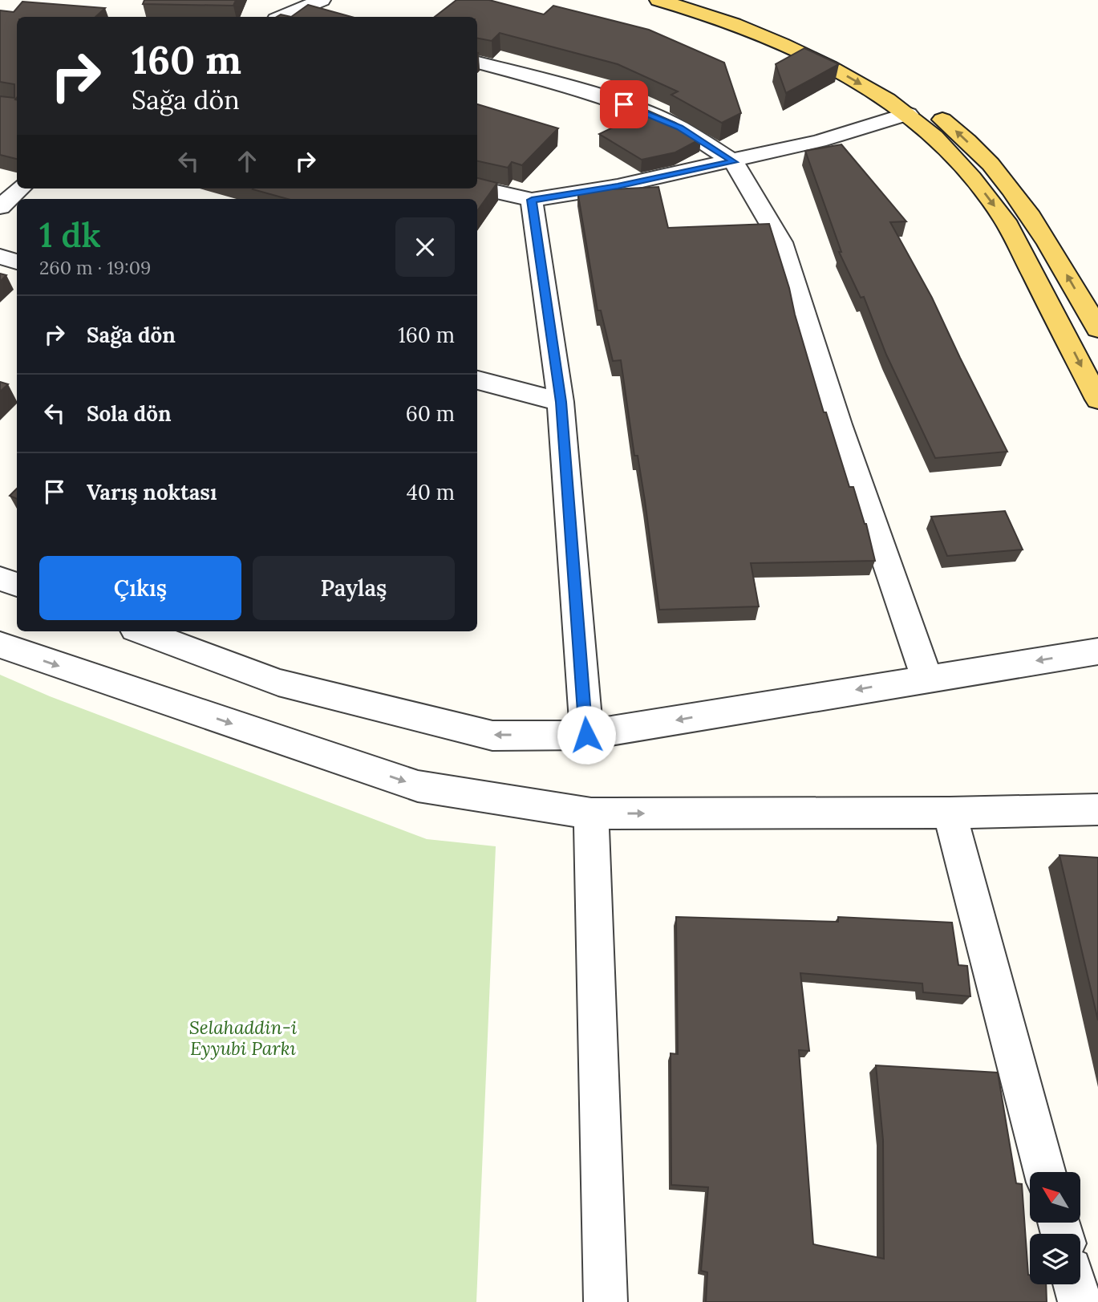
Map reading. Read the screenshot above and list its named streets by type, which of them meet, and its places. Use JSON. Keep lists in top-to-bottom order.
{
  "parks": ["Selahaddin-i Eyyubi Parkı"],
  "north": "top left",
  "page": {
    "turn": ["160 m", "Sağa dön"],
    "heading": ["1 dk", "260 m · 19:09"],
    "list": [
      {
        "name": "Sağa dön",
        "value": "160 m"
      },
      {
        "name": "Sola dön",
        "value": "60 m"
      },
      {
        "name": "Varış noktası",
        "value": "40 m"
      }
    ],
    "buttons": ["Çıkış", "Paylaş"]
  }
}
